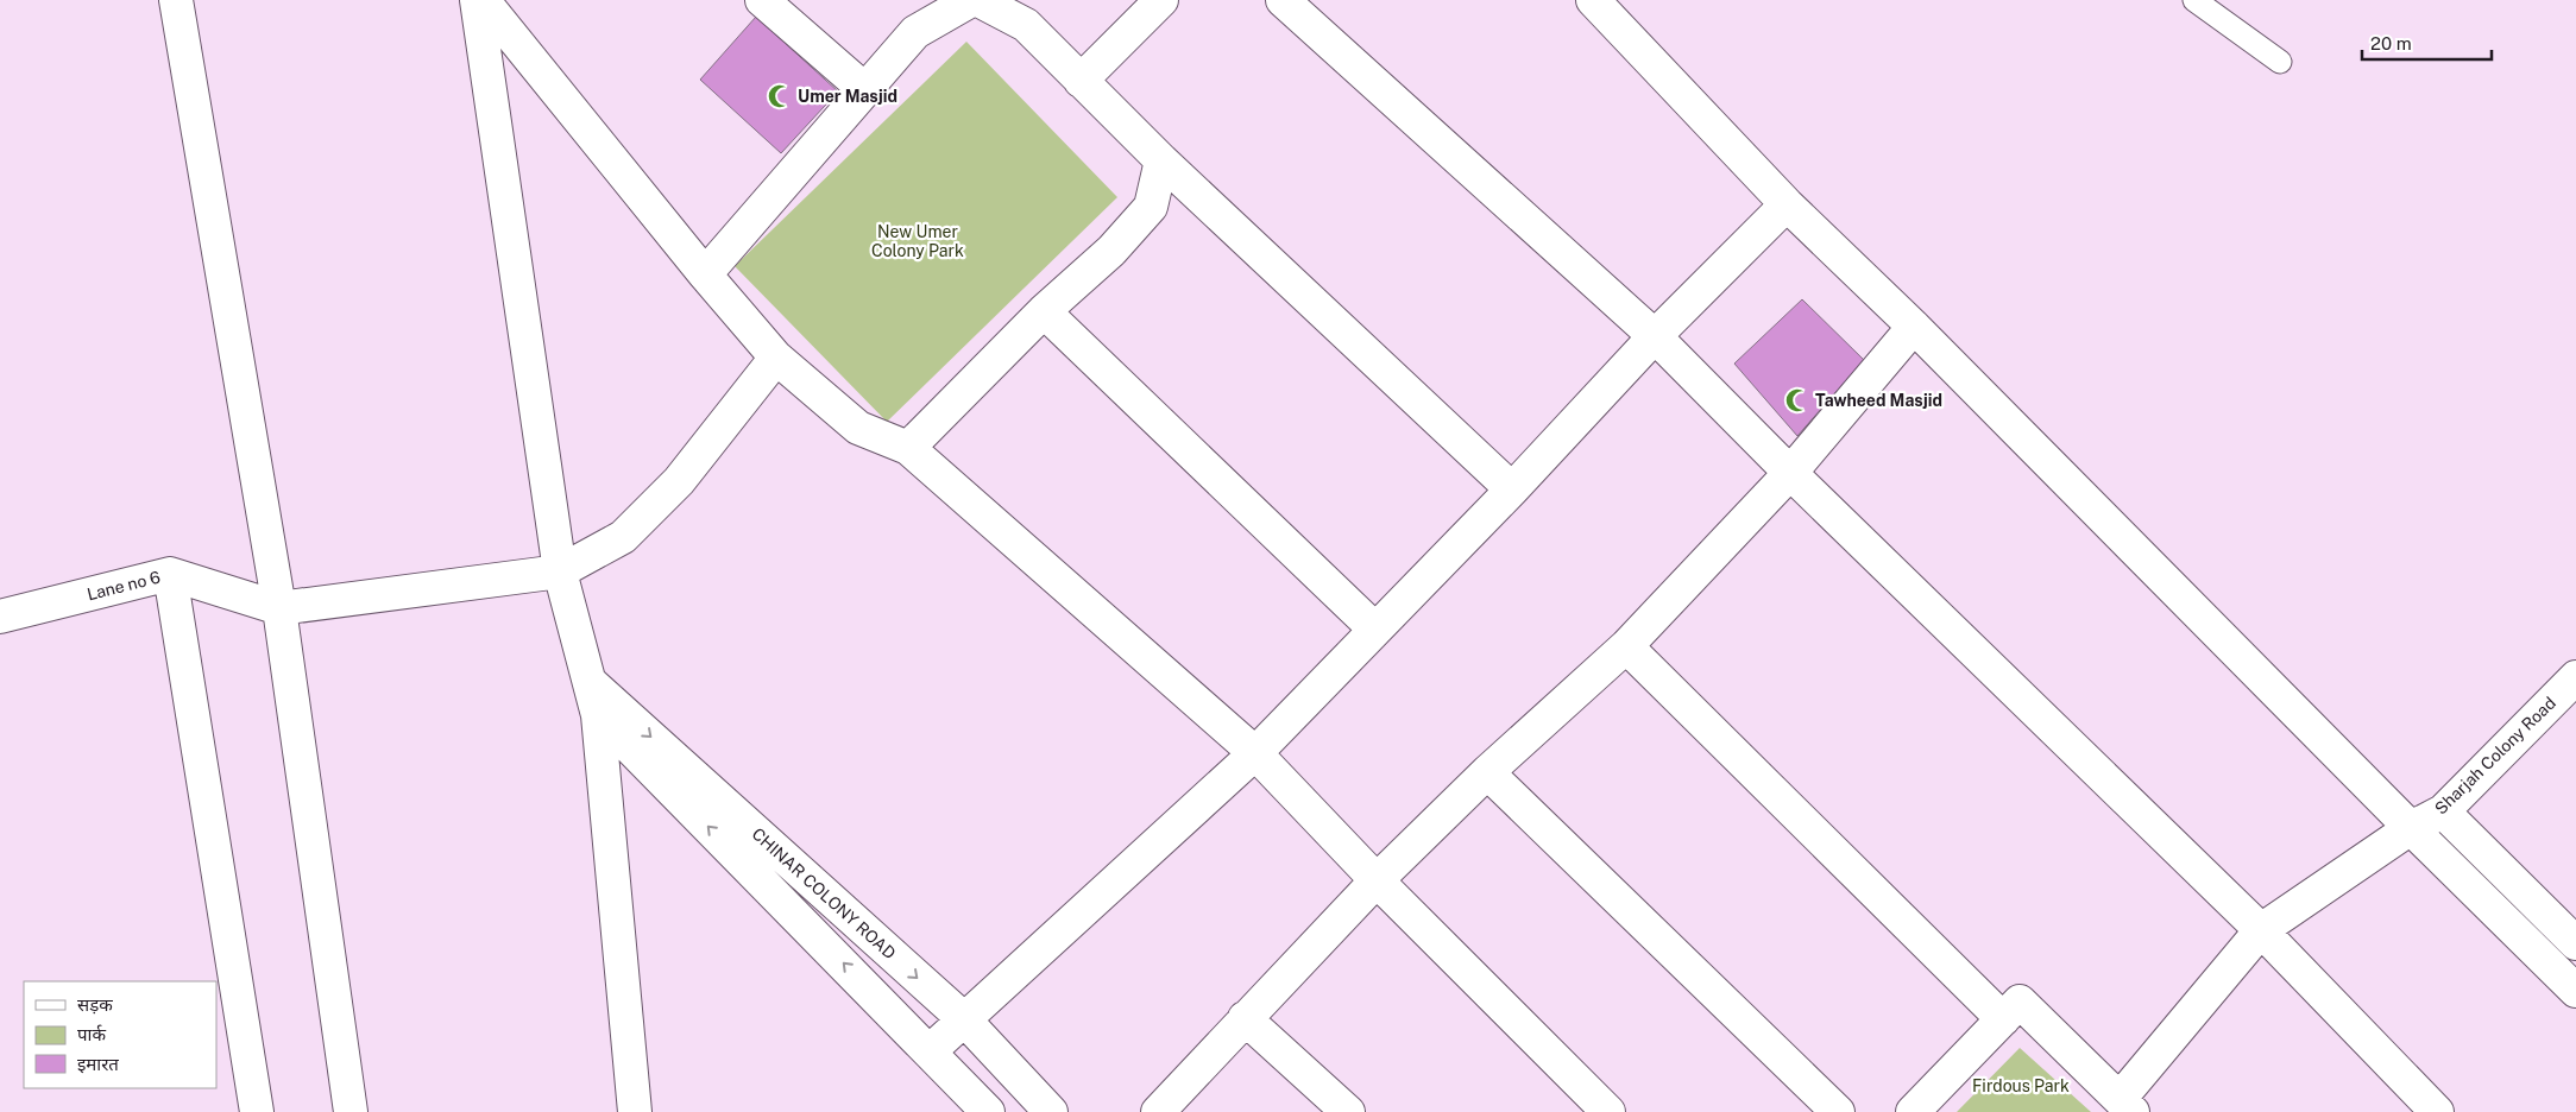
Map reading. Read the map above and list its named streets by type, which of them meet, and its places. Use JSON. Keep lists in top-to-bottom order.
{
  "streets": {
    "street": ["Lane no 6", "Sharjah Colony Road", "CHINAR COLONY ROAD"]
  },
  "parks": ["New Umer Colony Park", "Firdous Park"],
  "places": {
    "mosque": ["Umer Masjid", "Tawheed Masjid"]
  },
  "legend": ["सड़क", "पार्क", "इमारत"],
  "scale_bar": "20 m"
}
